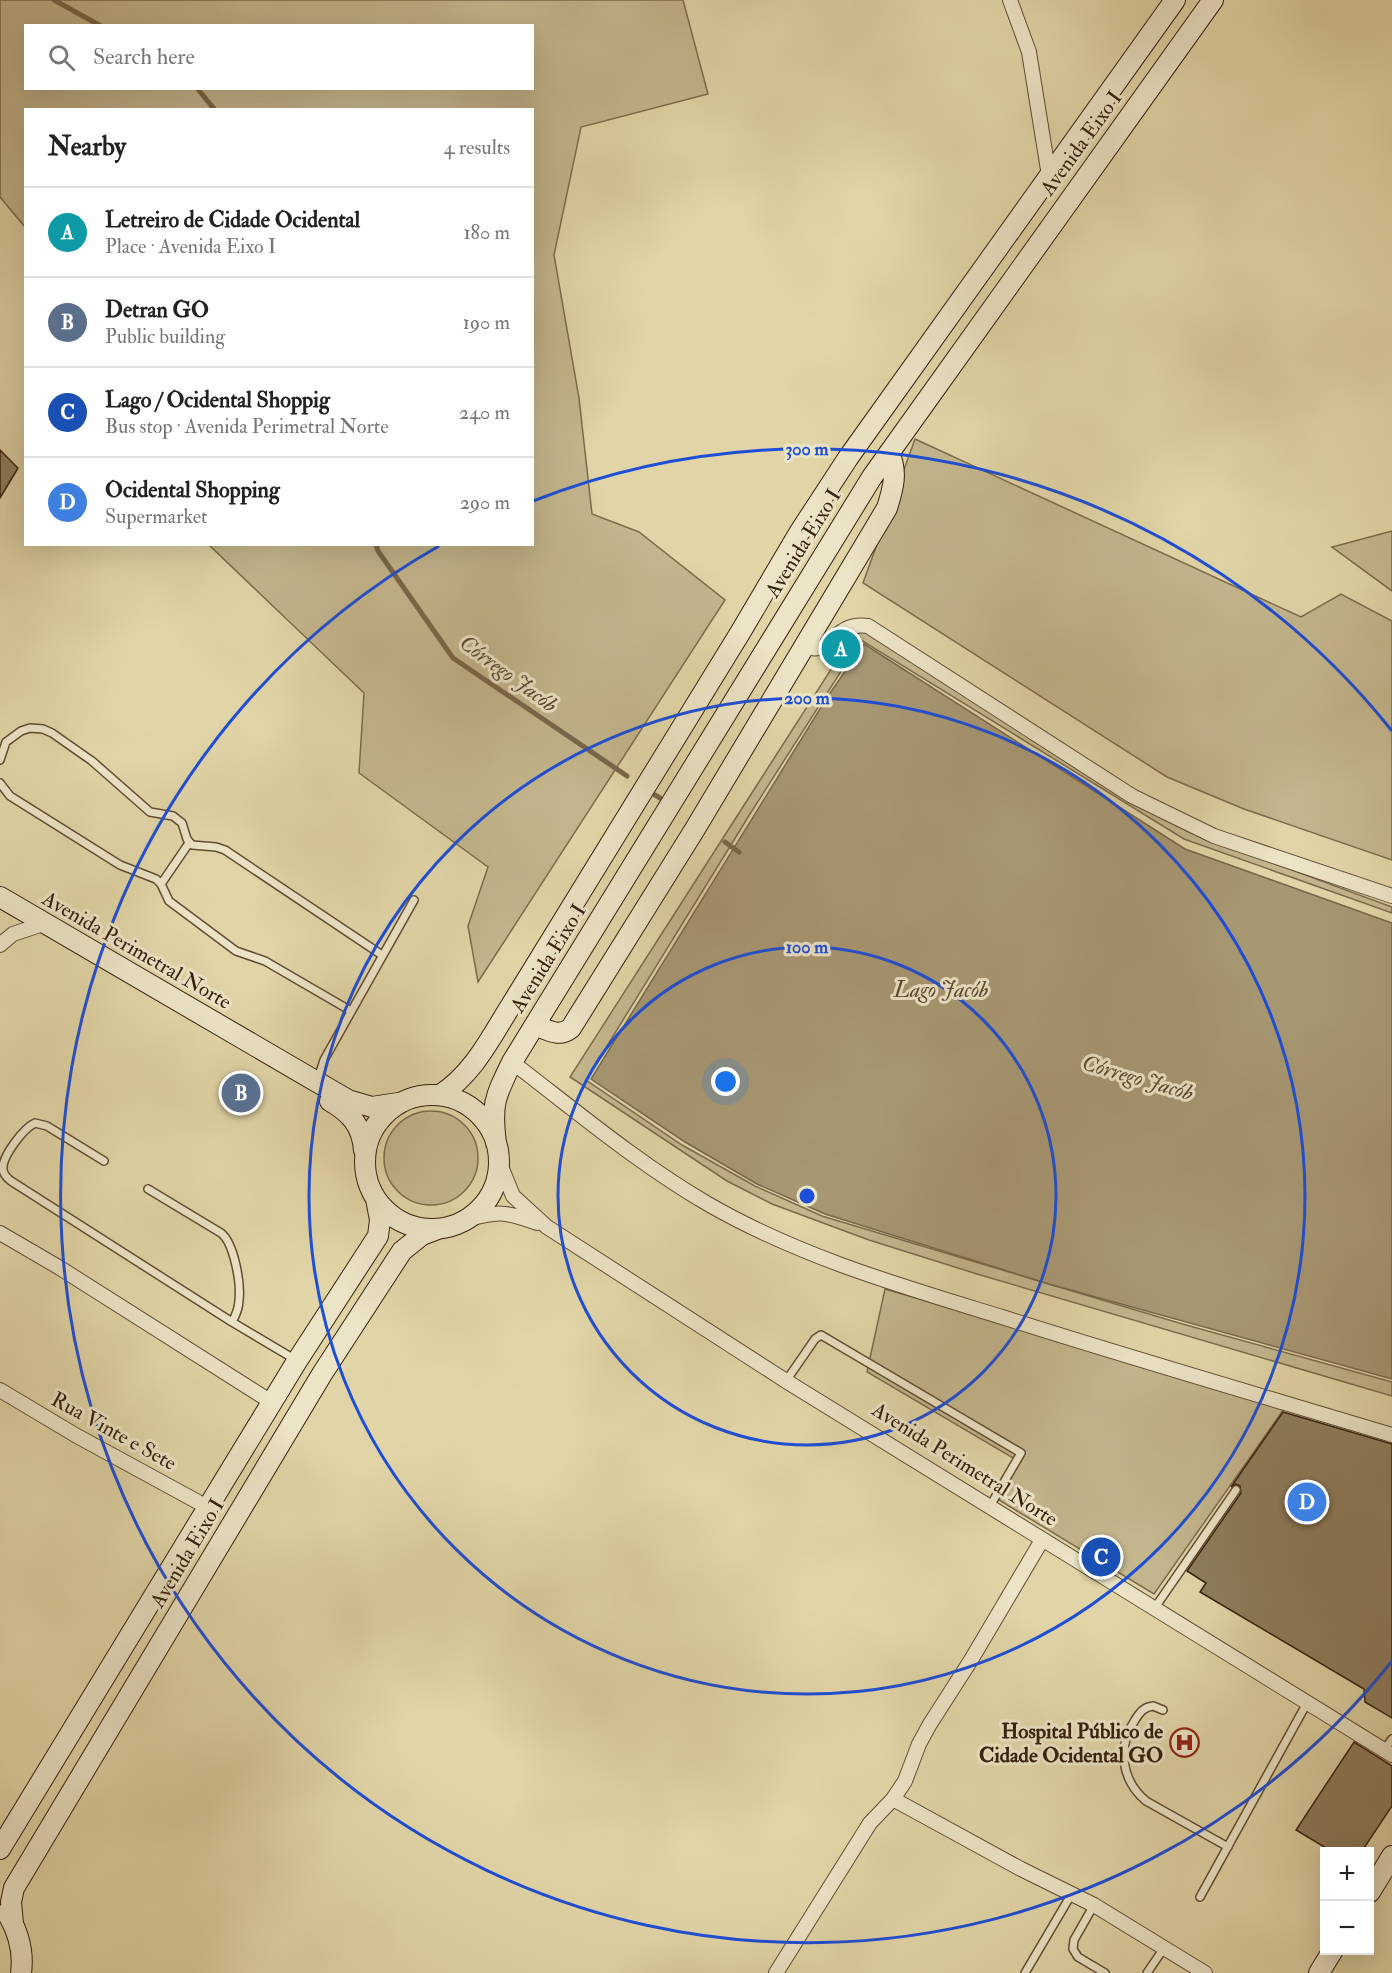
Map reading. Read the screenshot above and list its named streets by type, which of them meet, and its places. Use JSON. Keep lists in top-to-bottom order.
{
  "streets": {
    "main road": ["Avenida Eixo I", "Avenida Perimetral Norte"],
    "street": ["Rua Vinte e Sete"]
  },
  "crossings": [
    ["Avenida Eixo I", "Avenida Perimetral Norte"],
    ["Avenida Eixo I", "Rua Vinte e Sete"]
  ],
  "water": ["Córrego Jacób", "Lago Jacób"],
  "places": {
    "hospital": ["Hospital Público de Cidade Ocidental GO"]
  },
  "page": {
    "search": "Search here",
    "heading": ["Nearby", "4 results"],
    "list": [
      {
        "mark": "A",
        "name": "Letreiro de Cidade Ocidental",
        "note": "Place · Avenida Eixo I",
        "value": "180 m"
      },
      {
        "mark": "B",
        "name": "Detran GO",
        "note": "Public building",
        "value": "190 m"
      },
      {
        "mark": "C",
        "name": "Lago / Ocidental Shoppig",
        "note": "Bus stop · Avenida Perimetral Norte",
        "value": "240 m"
      },
      {
        "mark": "D",
        "name": "Ocidental Shopping",
        "note": "Supermarket",
        "value": "290 m"
      }
    ],
    "pins": [
      "A",
      "B",
      "D",
      "C"
    ],
    "map_buttons": ["+", "−"]
  },
  "rings": ["300 m", "200 m", "100 m"]
}
